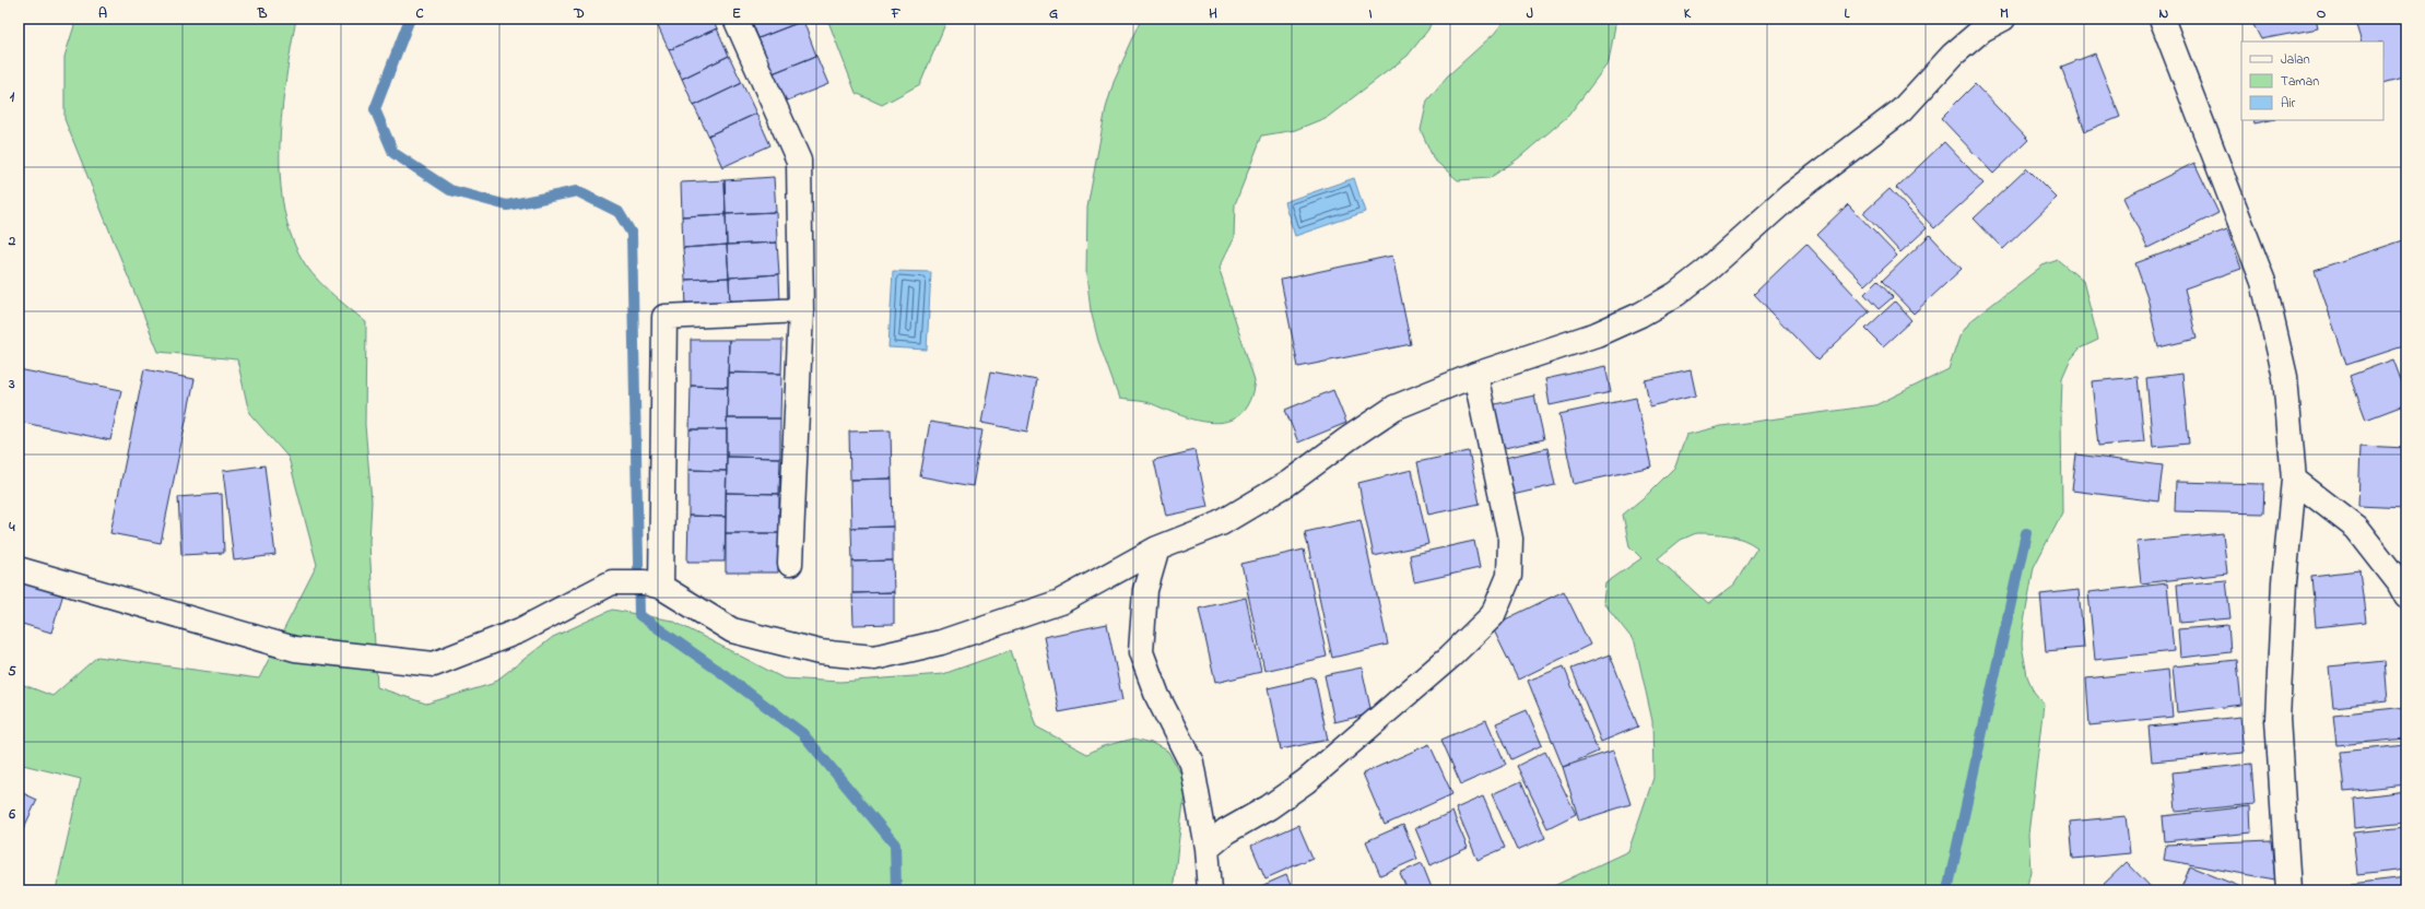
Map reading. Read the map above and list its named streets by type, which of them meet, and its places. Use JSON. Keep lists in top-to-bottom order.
{
  "legend": ["Jalan", "Taman", "Air"],
  "grid": {
    "columns": [
      "A",
      "B",
      "C",
      "D",
      "E",
      "F",
      "G",
      "H",
      "I",
      "J",
      "K",
      "L",
      "M",
      "N",
      "O"
    ],
    "rows": [
      "1",
      "2",
      "3",
      "4",
      "5",
      "6"
    ]
  }
}
